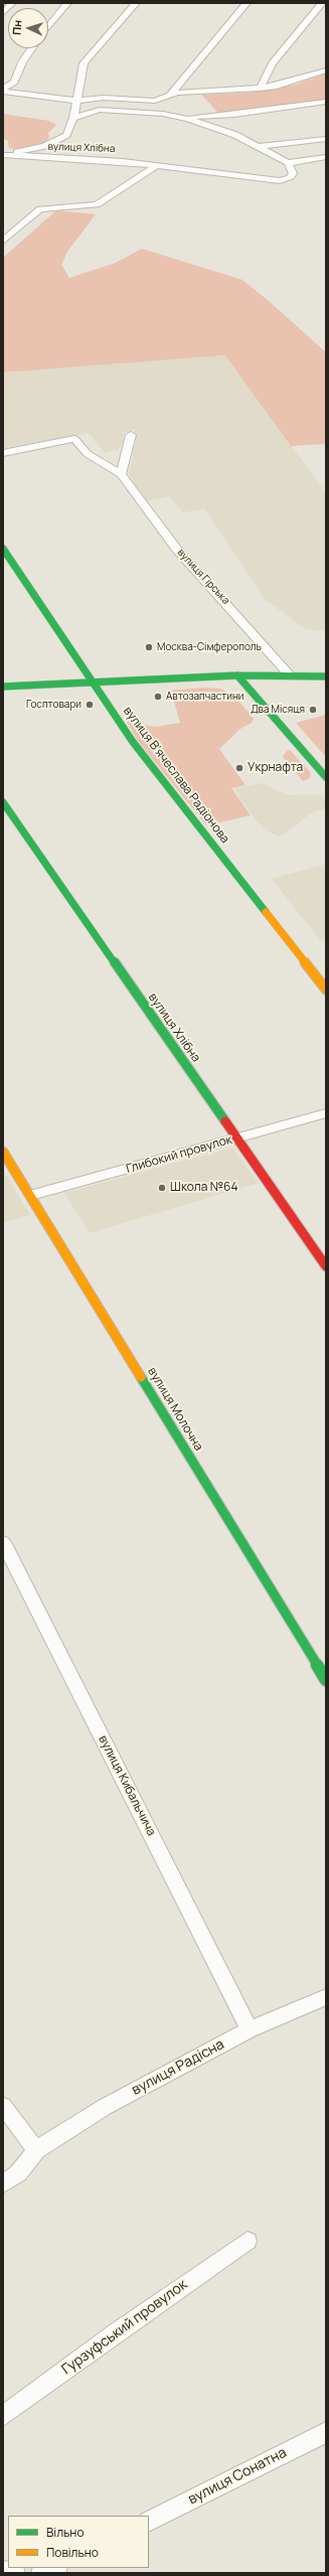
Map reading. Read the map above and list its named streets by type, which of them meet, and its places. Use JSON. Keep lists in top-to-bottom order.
{
  "streets": {
    "main road": ["вулиця Хлібна", "вулиця В'ячеслава Радіонова", "вулиця Молочна"],
    "street": [
      "вулиця Гірська",
      "Глибокий провулок",
      "вулиця Кибальчича",
      "вулиця Радісна",
      "Гурзуфський провулок",
      "вулиця Сонатна"
    ]
  },
  "crossings": [
    ["вулиця Хлібна", "Глибокий провулок"],
    ["Глибокий провулок", "вулиця Молочна"],
    ["вулиця Кибальчича", "вулиця Радісна"]
  ],
  "places": [
    "Москва-Сімферополь",
    "Автозапчастини",
    "Госптовари",
    "Два Місяця",
    "Укрнафта",
    "Школа №64"
  ],
  "legend": ["Вільно", "Повільно"],
  "north": "left"
}
